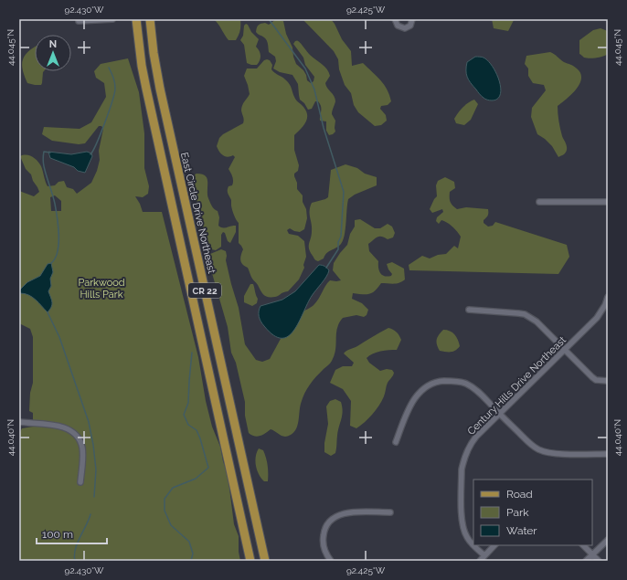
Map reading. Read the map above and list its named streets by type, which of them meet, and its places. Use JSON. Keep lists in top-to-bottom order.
{
  "streets": {
    "main road": ["East Circle Drive Northeast", "CR 22"],
    "street": ["Century Hills Drive Northeast"]
  },
  "parks": ["Parkwood Hills Park"],
  "legend": ["Road", "Park", "Water"],
  "scale_bar": "100 m",
  "north": "top",
  "coordinates": [
    "92.430°W",
    "92.425°W",
    "44.045°N",
    "44.040°N"
  ]
}
